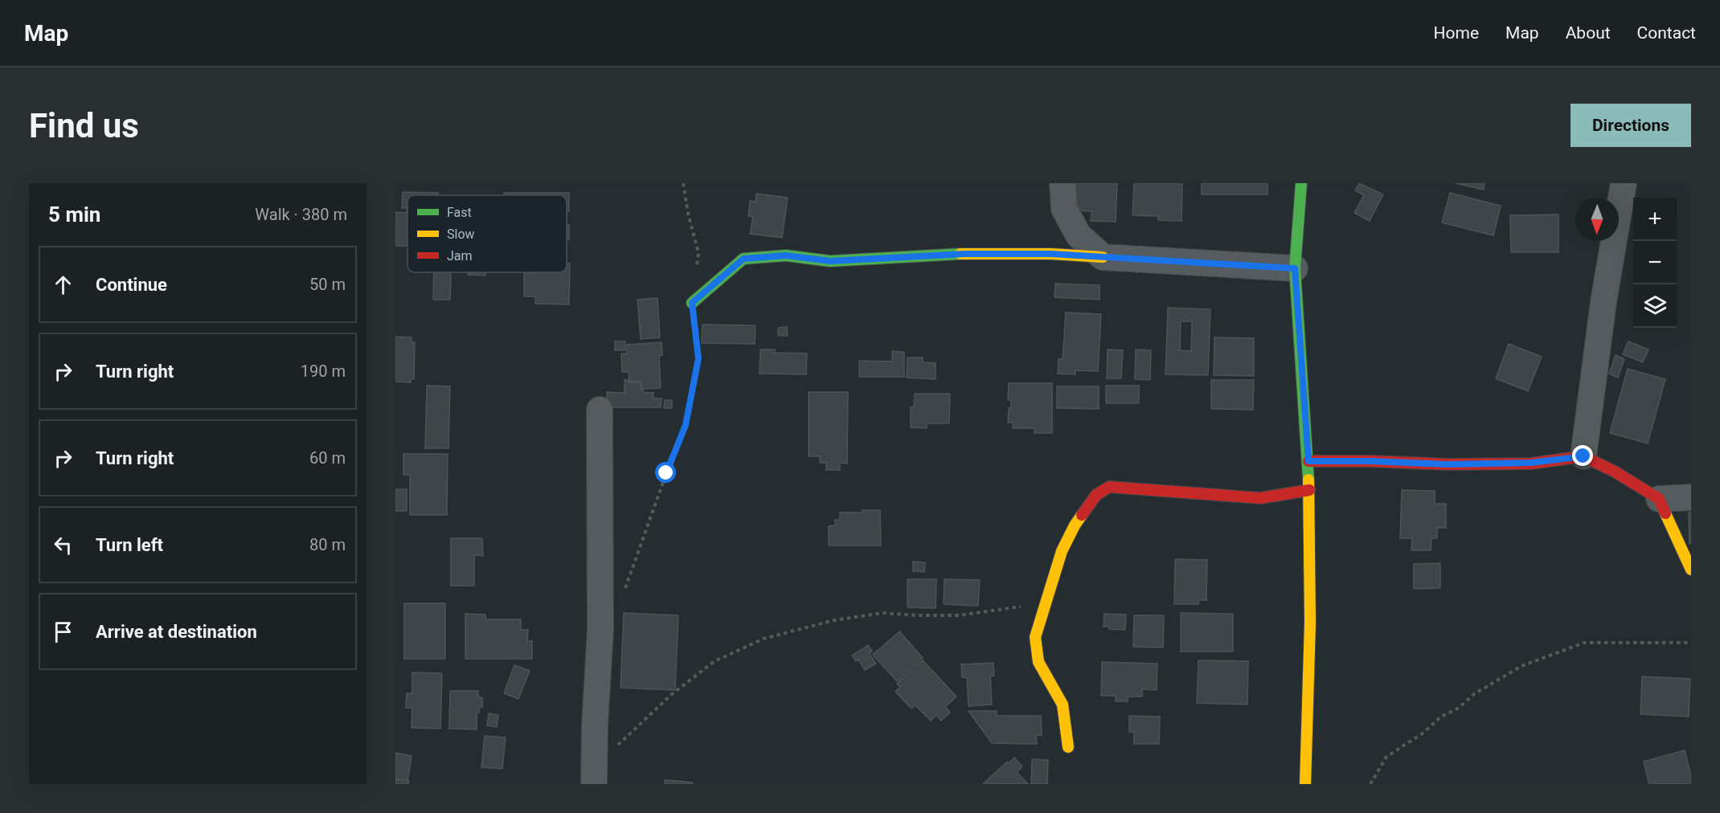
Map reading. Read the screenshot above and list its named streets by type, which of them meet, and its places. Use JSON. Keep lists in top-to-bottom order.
{
  "legend": ["Fast", "Slow", "Jam"],
  "north": "bottom",
  "page": {
    "header": "Map",
    "nav": [
      "Home",
      "Map",
      "About",
      "Contact"
    ],
    "buttons": "Directions",
    "title": "Find us",
    "heading": ["5 min", "Walk · 380 m"],
    "map_buttons": ["+", "−"],
    "list": [
      ["Continue", "50 m"],
      ["Turn right", "190 m"],
      ["Turn right", "60 m"],
      ["Turn left", "80 m"],
      "Arrive at destination"
    ]
  }
}
